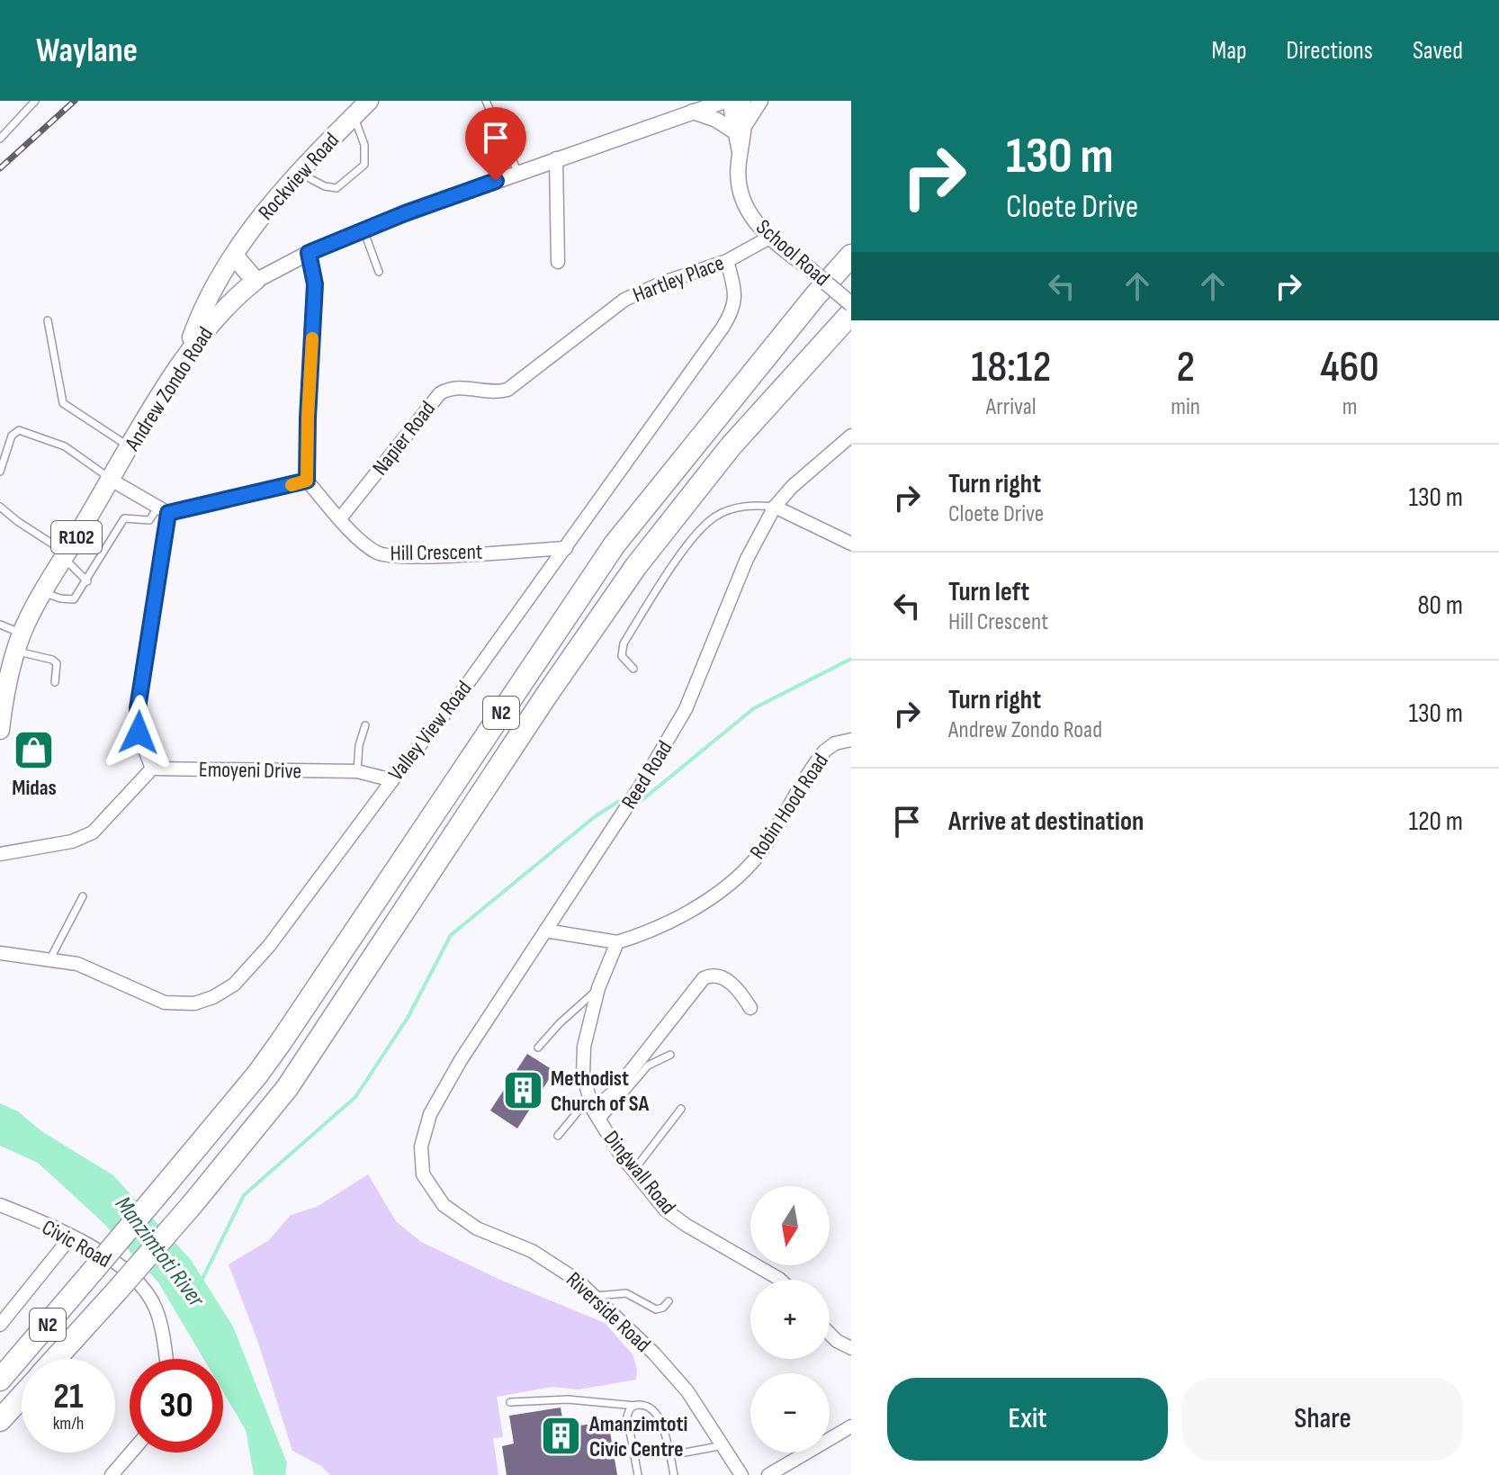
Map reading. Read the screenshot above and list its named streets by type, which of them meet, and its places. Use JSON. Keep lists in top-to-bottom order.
{
  "streets": {
    "highway": ["N2"],
    "main road": ["Rockview Road", "Andrew Zondo Road", "R102"],
    "street": [
      "School Road",
      "Hartley Place",
      "Napier Road",
      "Hill Crescent",
      "Valley View Road",
      "Emoyeni Drive",
      "Reed Road",
      "Robin Hood Road",
      "Dingwall Road",
      "Civic Road",
      "Riverside Road"
    ]
  },
  "crossings": [
    ["Rockview Road", "Andrew Zondo Road"],
    ["School Road", "Hartley Place"],
    ["School Road", "Andrew Zondo Road"],
    ["Hartley Place", "Napier Road"],
    ["Hartley Place", "Valley View Road"],
    ["Napier Road", "Hill Crescent"],
    ["Hill Crescent", "Valley View Road"],
    ["Valley View Road", "Emoyeni Drive"],
    ["Reed Road", "Riverside Road"],
    ["Robin Hood Road", "Dingwall Road"]
  ],
  "water": ["Manzimtoti River"],
  "places": {
    "shop": ["Midas"],
    "building": ["Methodist Church of SA", "Amanzimtoti Civic Centre"]
  },
  "north": "bottom",
  "page": {
    "header": "Waylane",
    "nav": ["Map", "Directions", "Saved"],
    "turn": ["130 m", "Cloete Drive"],
    "eta": [
      "18:12",
      "Arrival",
      "2",
      "min",
      "460",
      "m"
    ],
    "list": [
      {
        "name": "Turn right",
        "note": "Cloete Drive",
        "value": "130 m"
      },
      {
        "name": "Turn left",
        "note": "Hill Crescent",
        "value": "80 m"
      },
      {
        "name": "Turn right",
        "note": "Andrew Zondo Road",
        "value": "130 m"
      },
      {
        "name": "Arrive at destination",
        "value": "120 m"
      }
    ],
    "map_buttons": ["+", "−"],
    "speed": "21 km/h",
    "limit": "30",
    "buttons": ["Exit", "Share"]
  }
}
